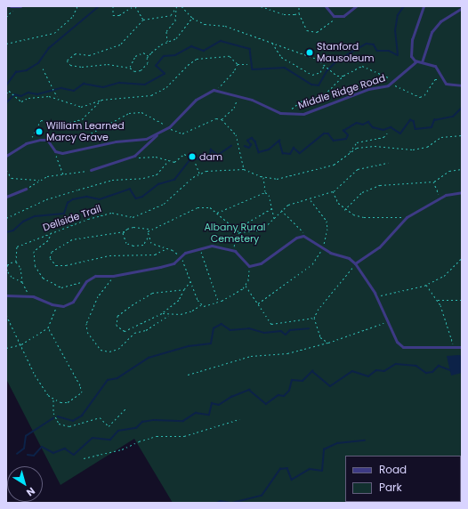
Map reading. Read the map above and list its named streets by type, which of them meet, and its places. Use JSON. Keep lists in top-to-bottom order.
{
  "streets": {
    "lane": ["Middle Ridge Road"],
    "path": ["Dellside Trail"]
  },
  "parks": ["Albany Rural Cemetery"],
  "places": ["Stanford Mausoleum", "William Learned Marcy Grave", "dam"],
  "legend": ["Road", "Park"],
  "north": "bottom right"
}
